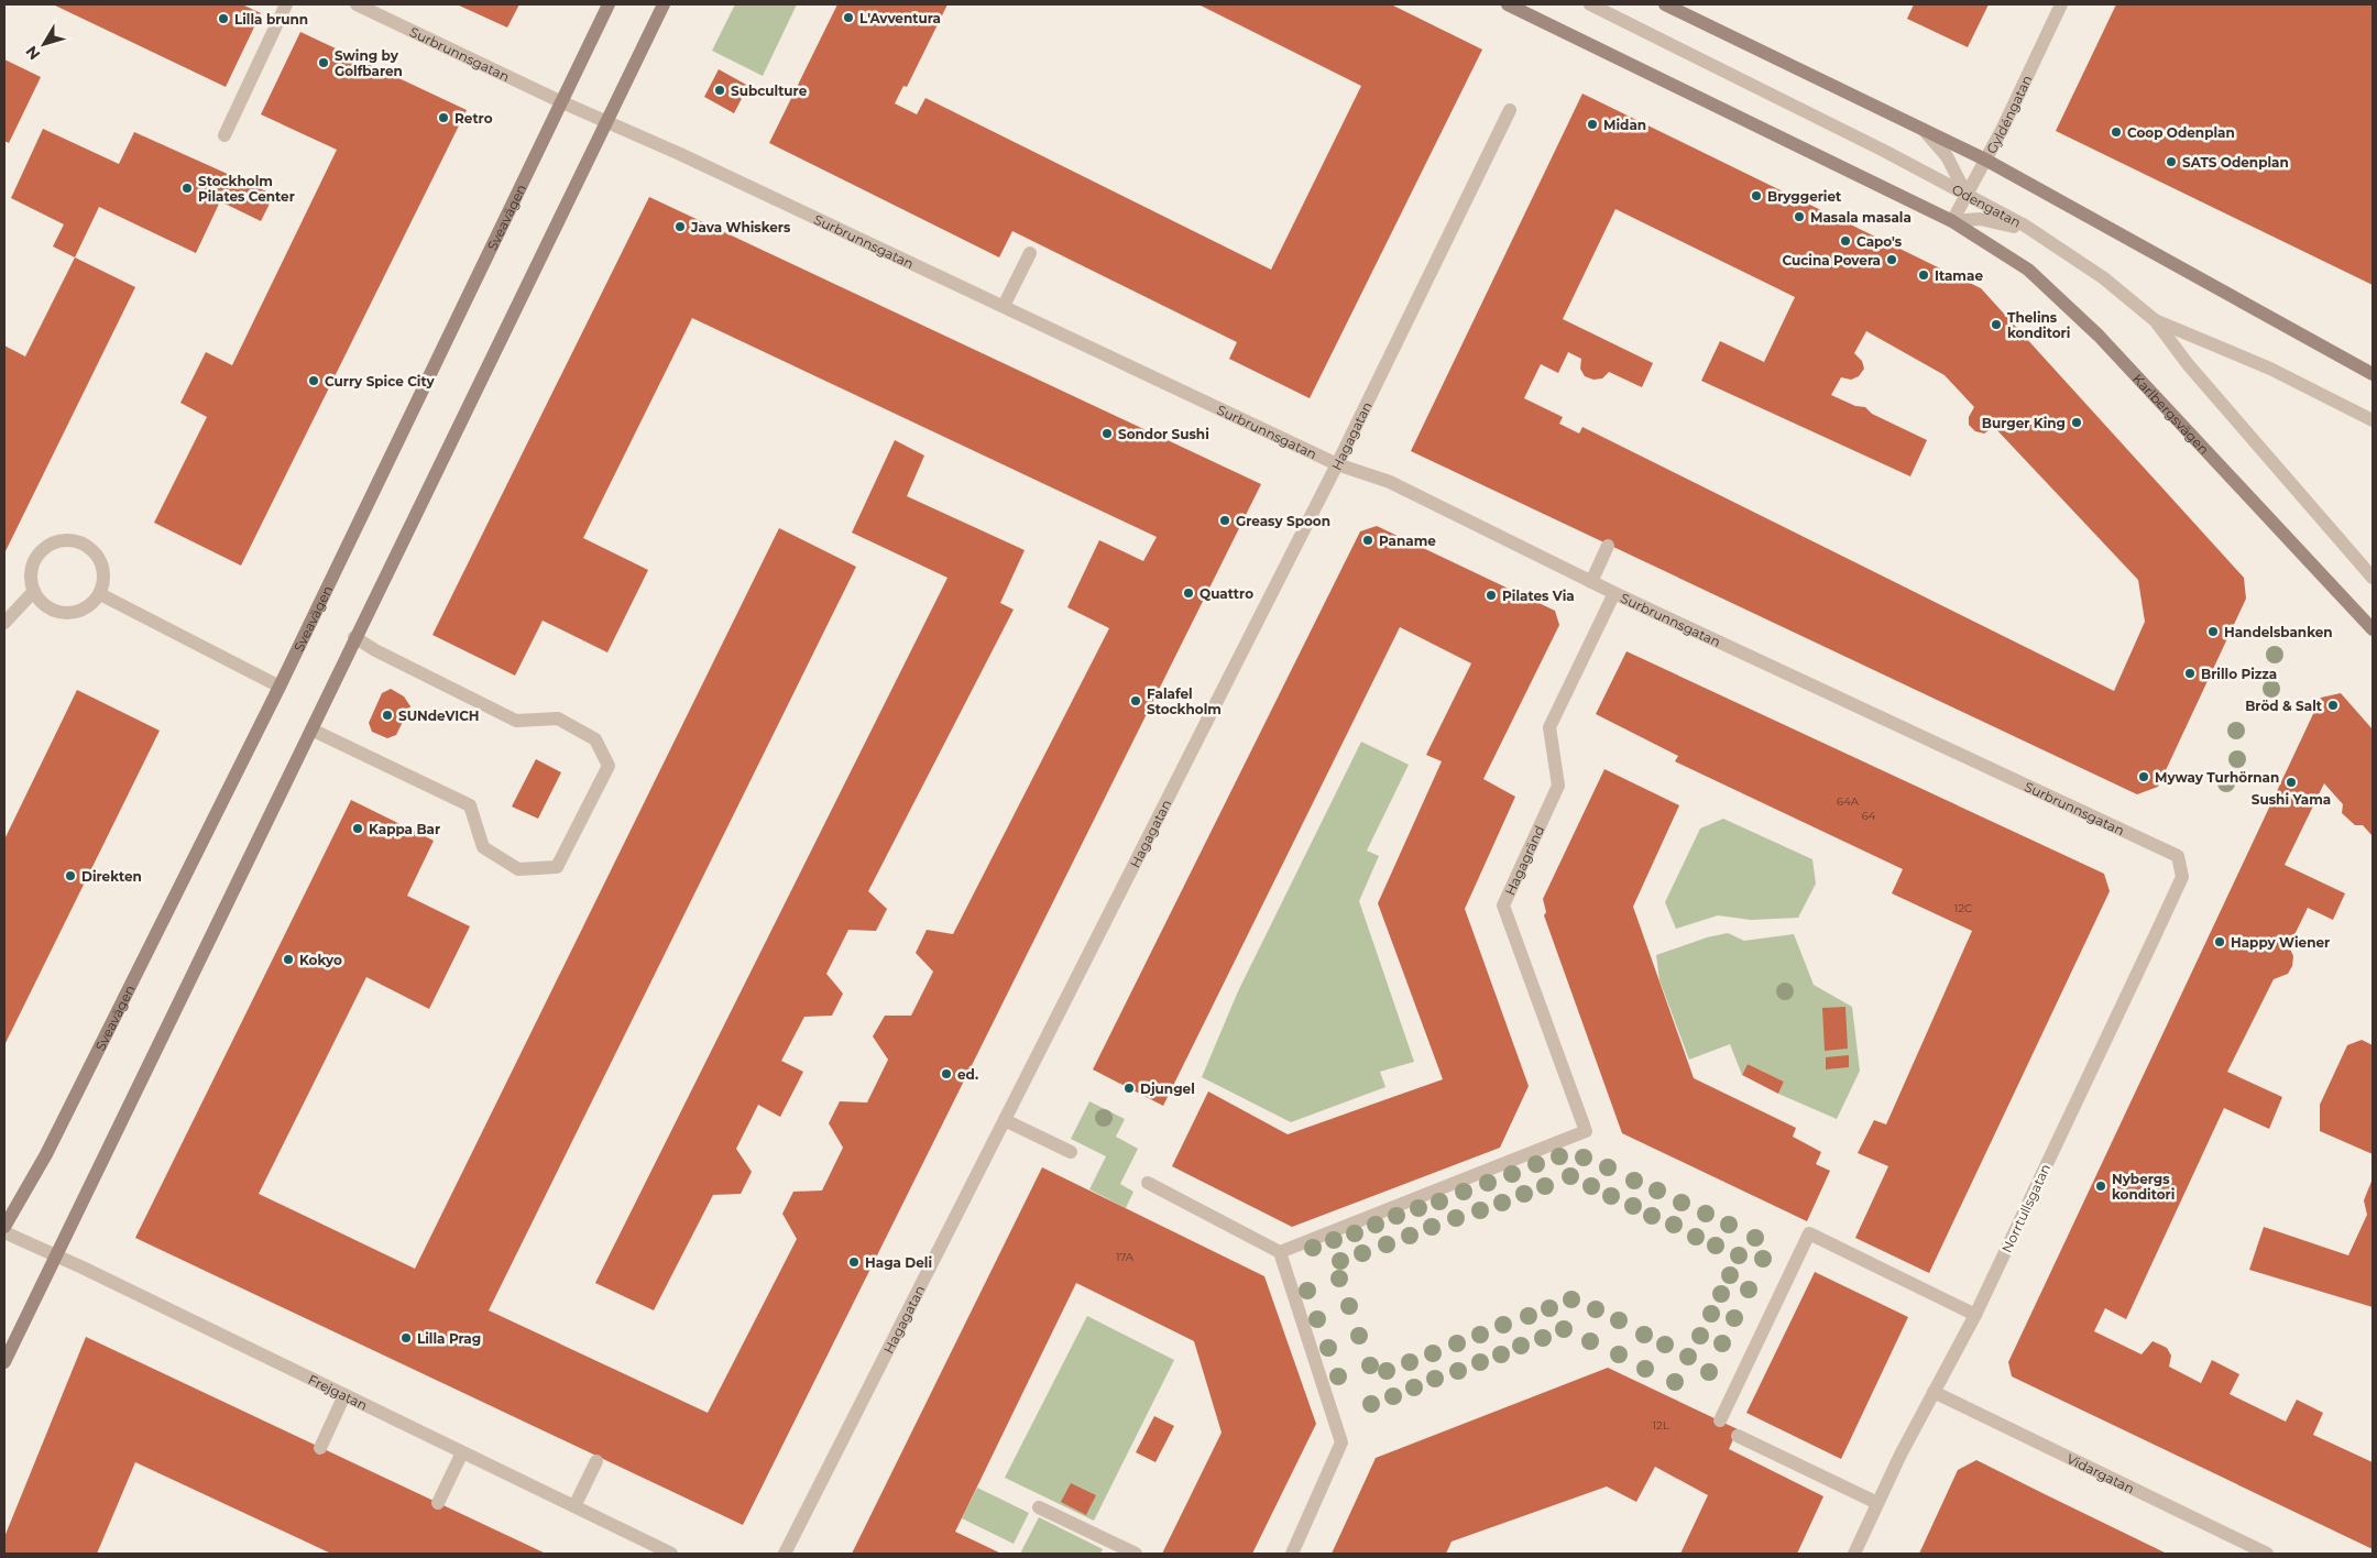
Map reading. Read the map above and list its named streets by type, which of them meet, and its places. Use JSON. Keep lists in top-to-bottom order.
{
  "streets": {
    "main road": ["Sveavägen", "Karlbergsvägen"],
    "street": [
      "Surbrunnsgatan",
      "Gyldéngatan",
      "Odengatan",
      "Hagagatan",
      "Hagagränd",
      "Norrtullsgatan",
      "Frejgatan",
      "Vidargatan"
    ]
  },
  "crossings": [
    ["Surbrunnsgatan", "Sveavägen"],
    ["Surbrunnsgatan", "Hagagatan"],
    ["Surbrunnsgatan", "Hagagränd"],
    ["Surbrunnsgatan", "Norrtullsgatan"],
    ["Gyldéngatan", "Odengatan"],
    ["Gyldéngatan", "Karlbergsvägen"],
    ["Norrtullsgatan", "Vidargatan"]
  ],
  "places": [
    "L'Avventura",
    "Lilla brunn",
    "Swing by Golfbaren",
    "Subculture",
    "Retro",
    "Midan",
    "Coop Odenplan",
    "SATS Odenplan",
    "Stockholm Pilates Center",
    "Bryggeriet",
    "Masala masala",
    "Java Whiskers",
    "Capo's",
    "Cucina Povera",
    "Itamae",
    "Thelins konditori",
    "Curry Spice City",
    "Burger King",
    "Sondor Sushi",
    "Greasy Spoon",
    "Paname",
    "Quattro",
    "Pilates Via",
    "Handelsbanken",
    "Brillo Pizza",
    "Falafel Stockholm",
    "Bröd & Salt",
    "SUNdeVICH",
    "Myway Turhörnan",
    "Sushi Yama",
    "Kappa Bar",
    "Direkten",
    "Happy Wiener",
    "Kokyo",
    "ed.",
    "Djungel",
    "Nybergs konditori",
    "Haga Deli",
    "Lilla Prag"
  ],
  "house_numbers": [
    "64A",
    "64",
    "12C",
    "17A",
    "12L"
  ],
  "north": "bottom left"
}
